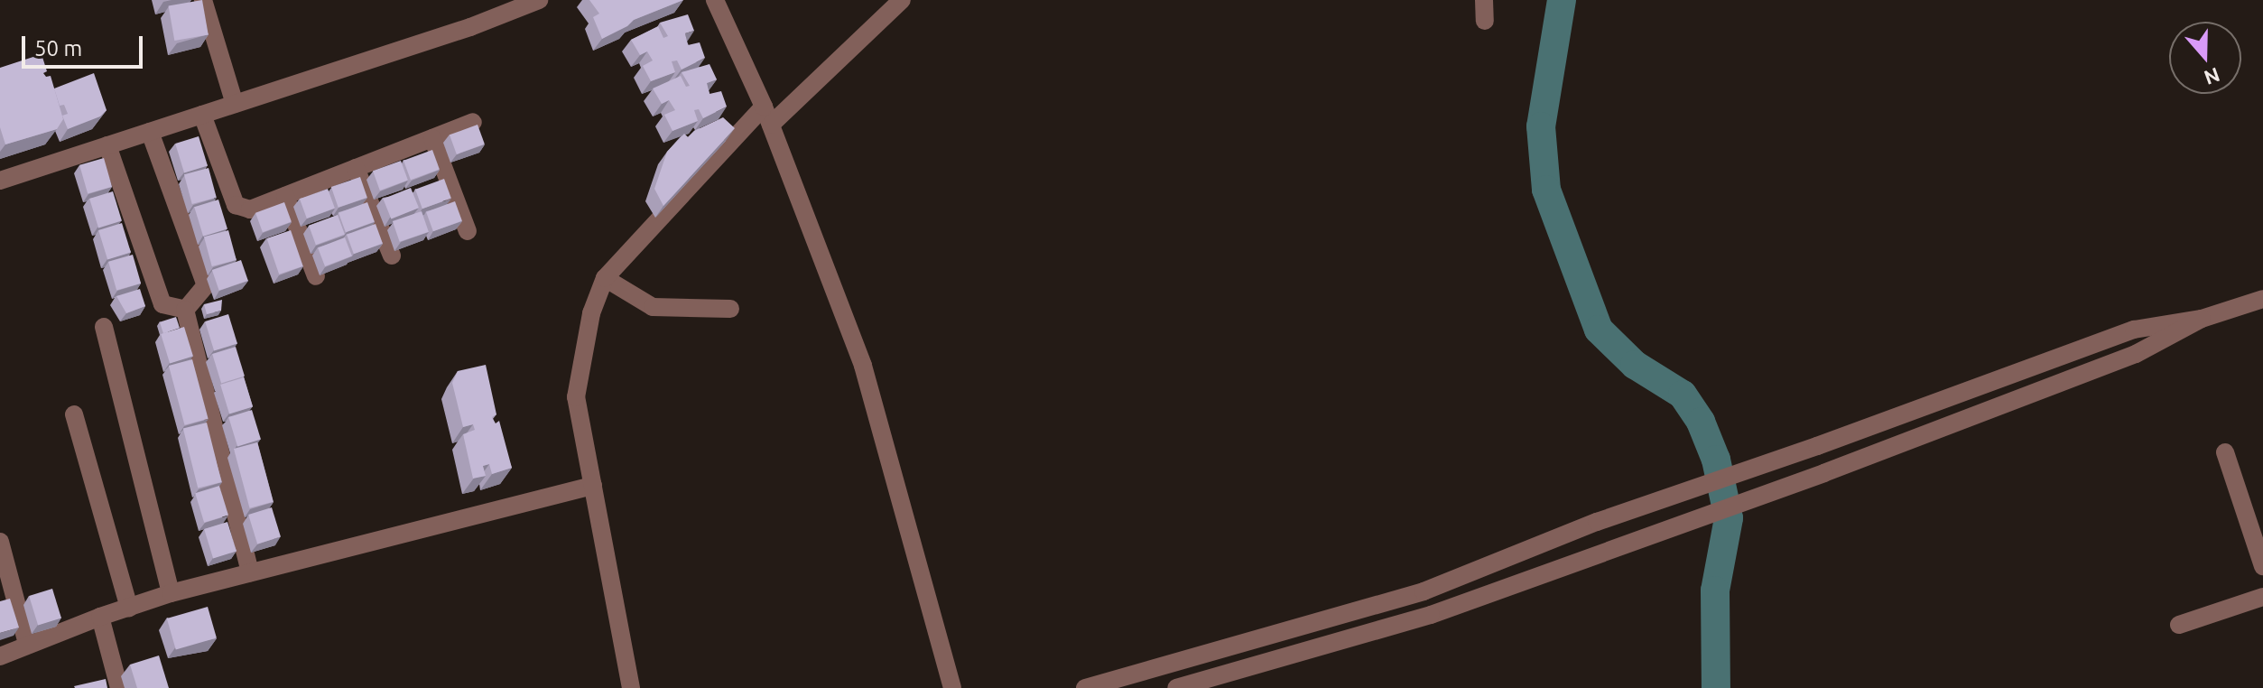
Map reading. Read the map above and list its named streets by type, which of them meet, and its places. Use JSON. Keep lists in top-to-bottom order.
{
  "scale_bar": "50 m",
  "north": "bottom"
}
